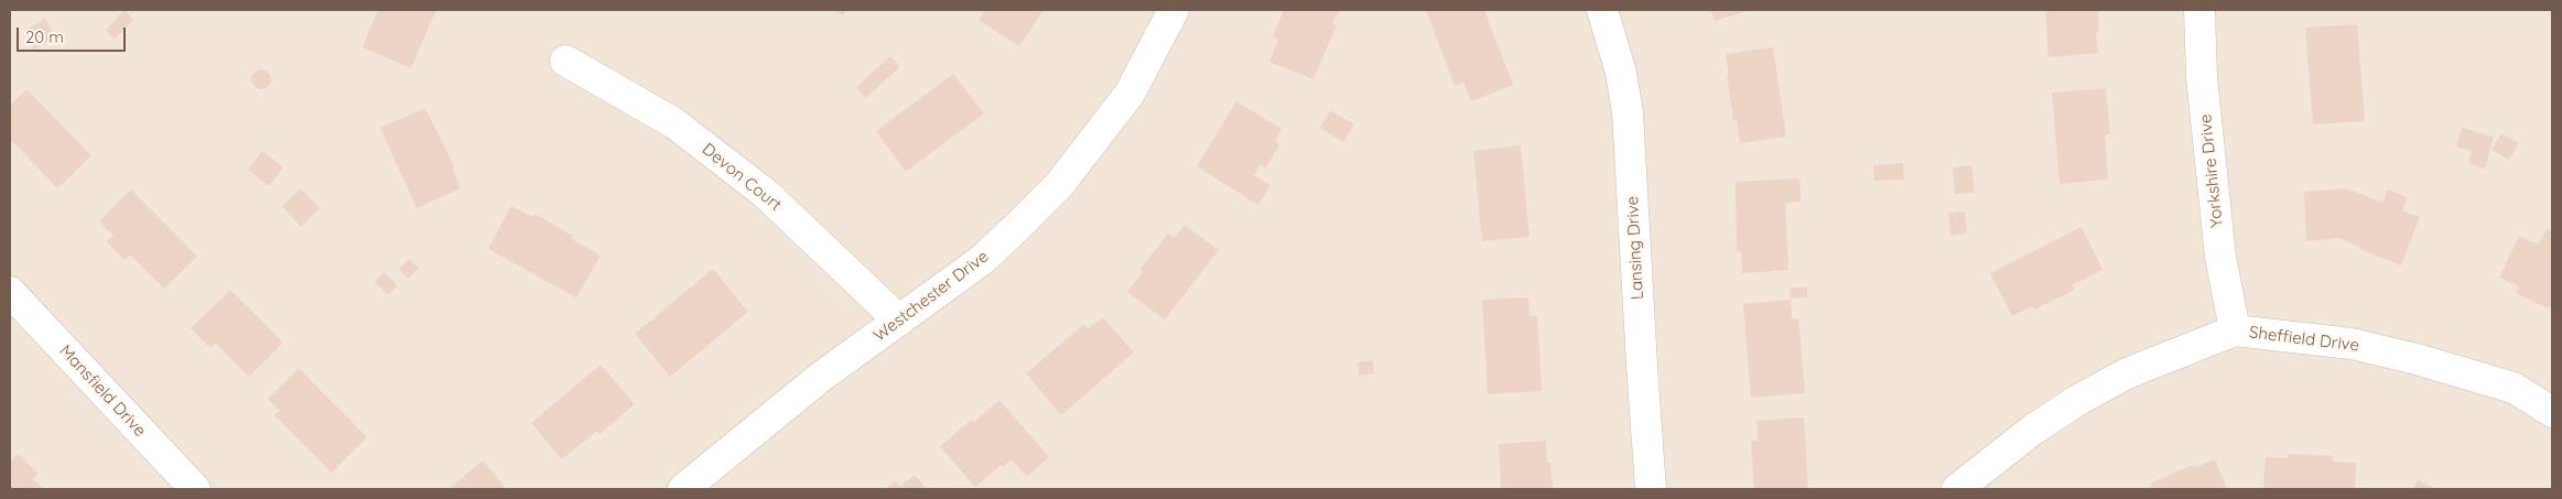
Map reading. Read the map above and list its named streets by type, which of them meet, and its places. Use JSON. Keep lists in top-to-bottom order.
{
  "streets": {
    "street": [
      "Yorkshire Drive",
      "Devon Court",
      "Lansing Drive",
      "Westchester Drive",
      "Sheffield Drive",
      "Mansfield Drive"
    ]
  },
  "crossings": [
    ["Yorkshire Drive", "Sheffield Drive"],
    ["Devon Court", "Westchester Drive"]
  ],
  "scale_bar": "20 m"
}
